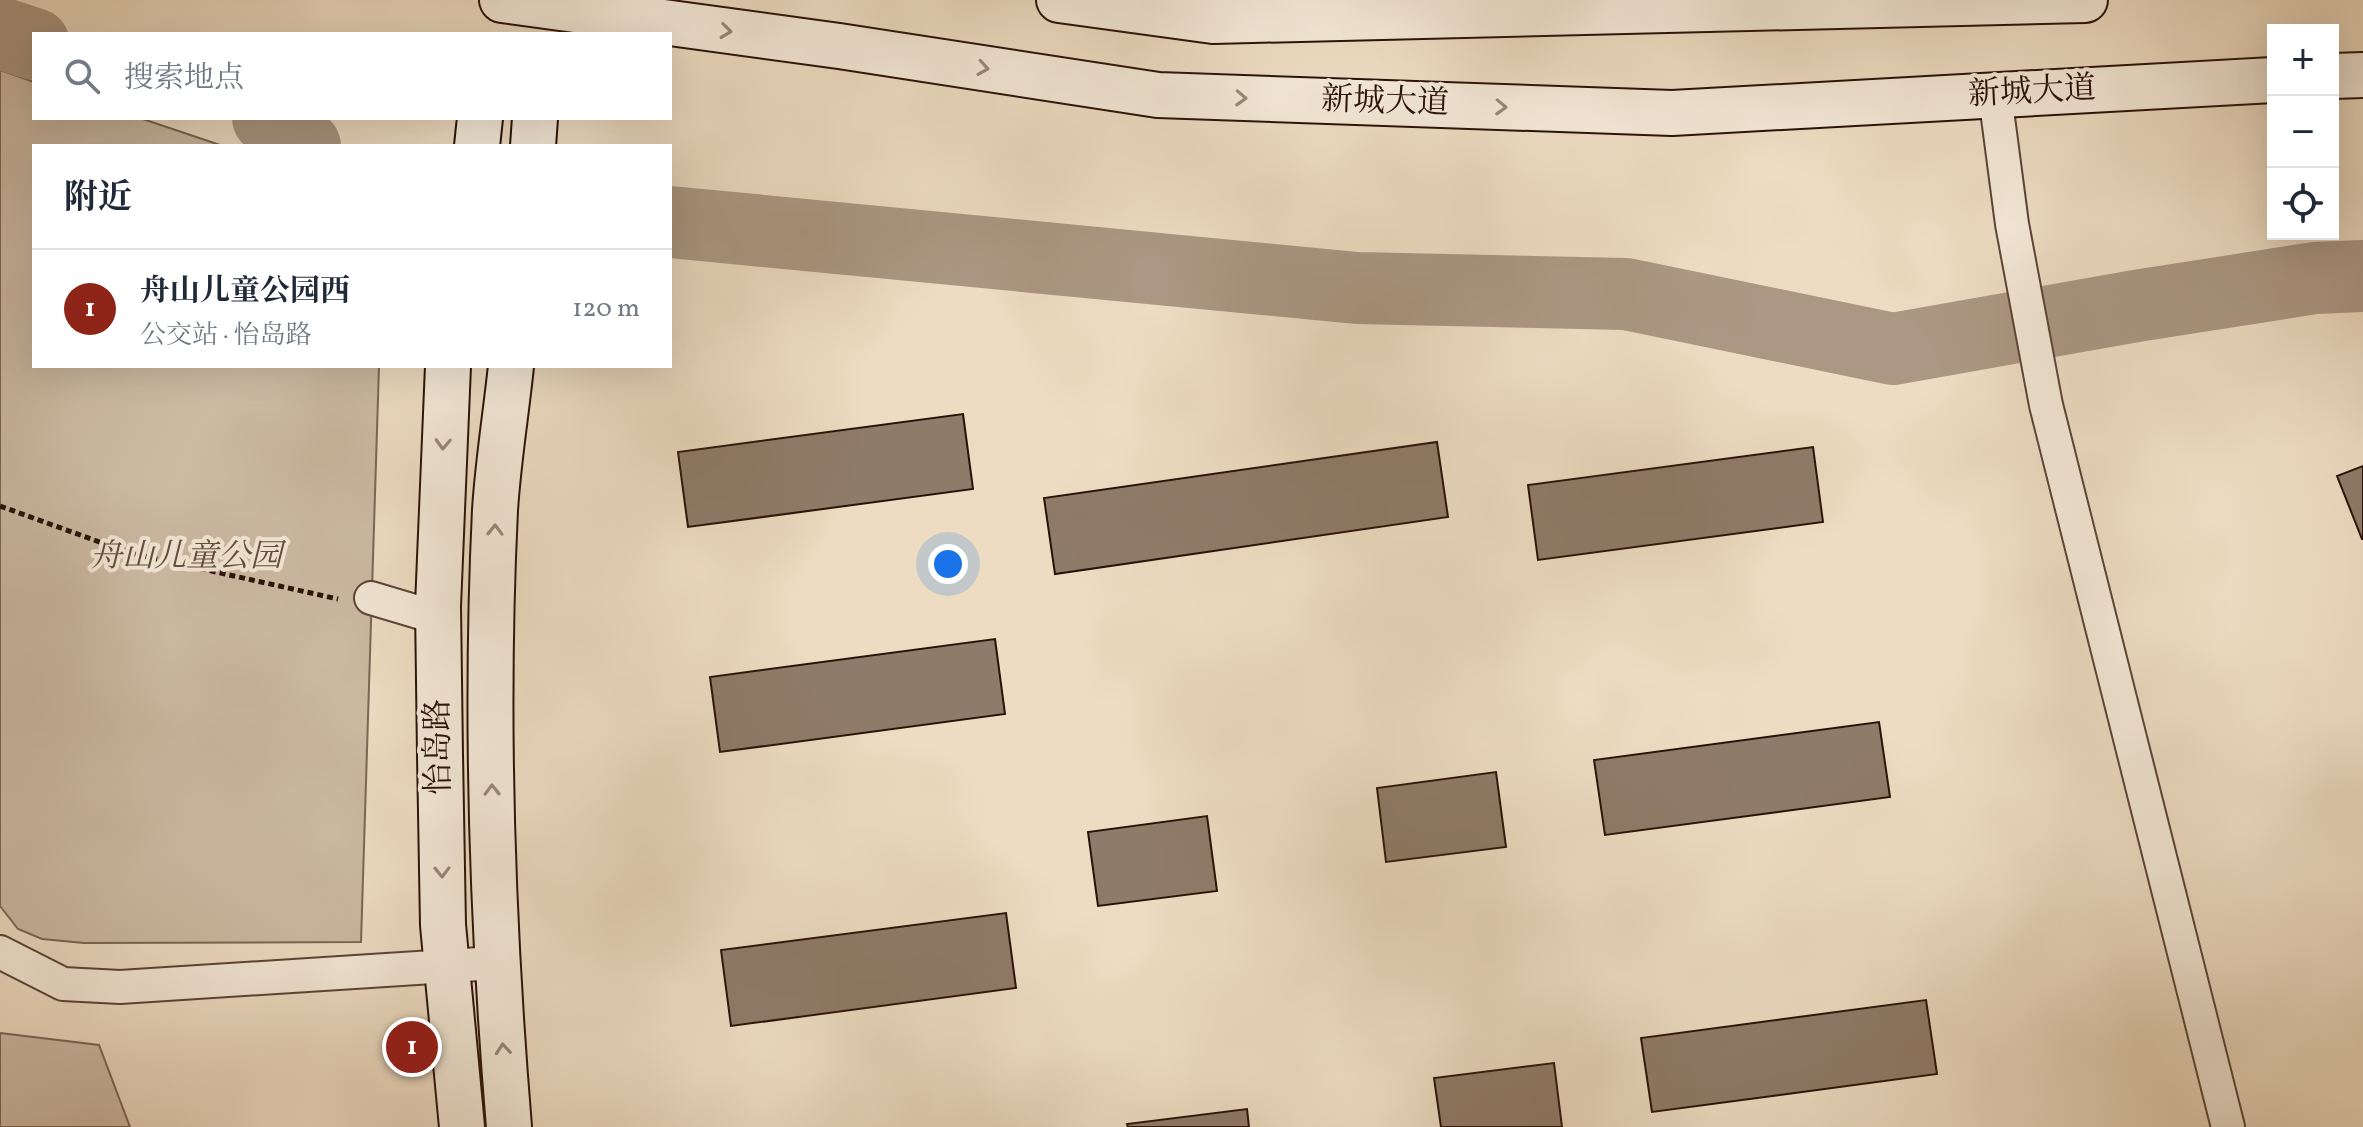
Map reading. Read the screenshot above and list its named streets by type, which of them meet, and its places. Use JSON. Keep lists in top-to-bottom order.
{
  "streets": {
    "main road": ["新城大道", "怡岛路"]
  },
  "parks": ["舟山儿童公园"],
  "page": {
    "map_buttons": ["+", "−"],
    "search": "搜索地点",
    "heading": "附近",
    "list": [
      {
        "mark": "1",
        "name": "舟山儿童公园西",
        "note": "公交站 · 怡岛路",
        "value": "120 m"
      }
    ],
    "pins": "1"
  }
}
